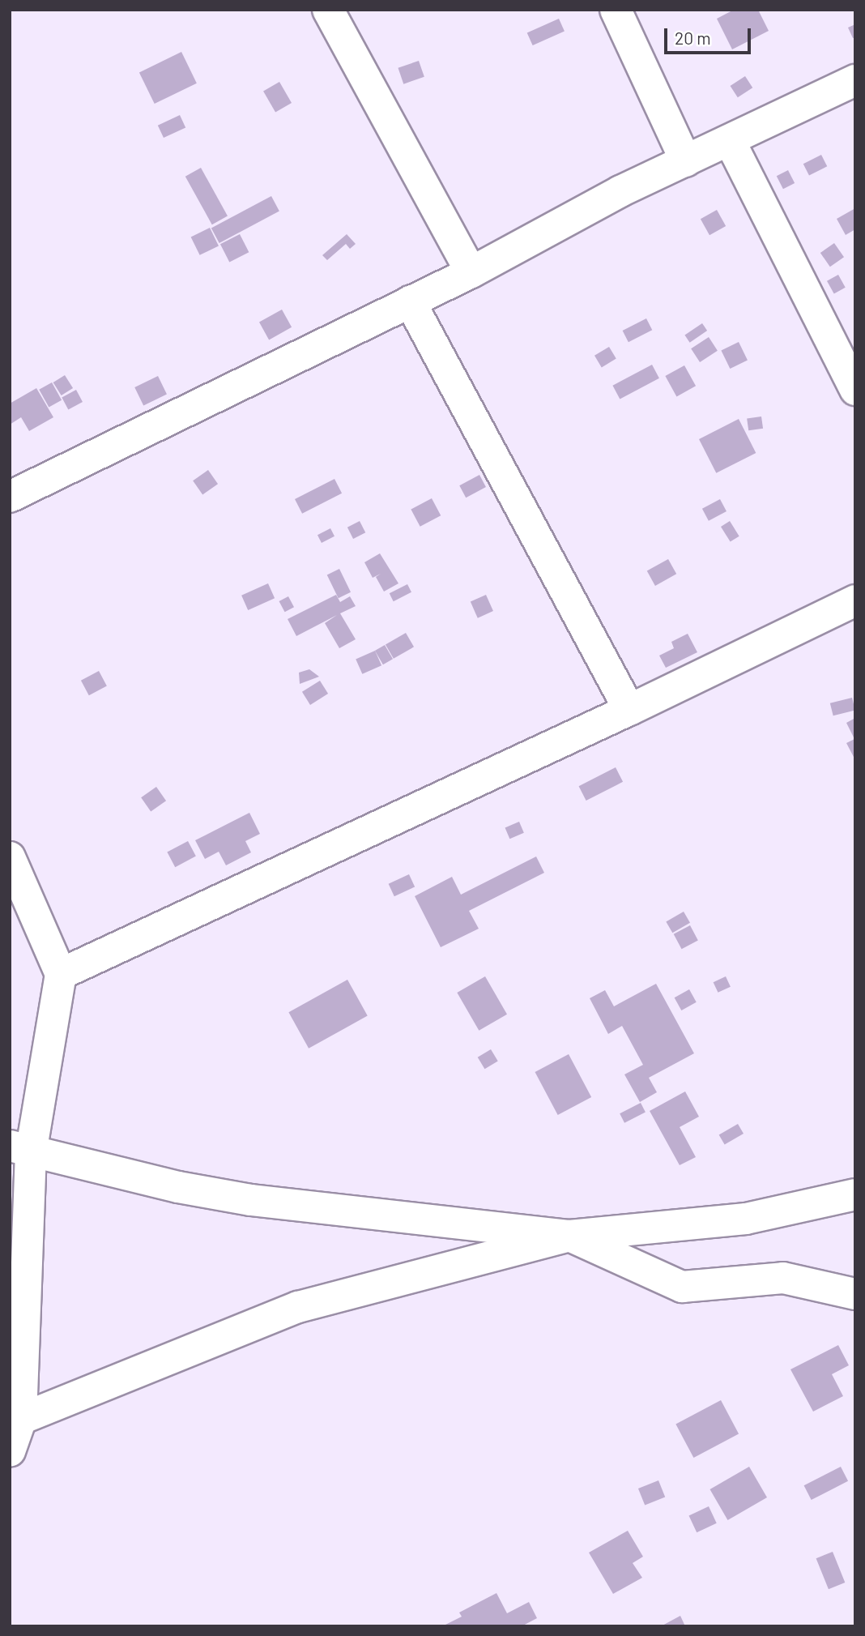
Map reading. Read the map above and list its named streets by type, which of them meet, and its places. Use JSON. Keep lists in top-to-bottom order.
{
  "scale_bar": "20 m"
}
